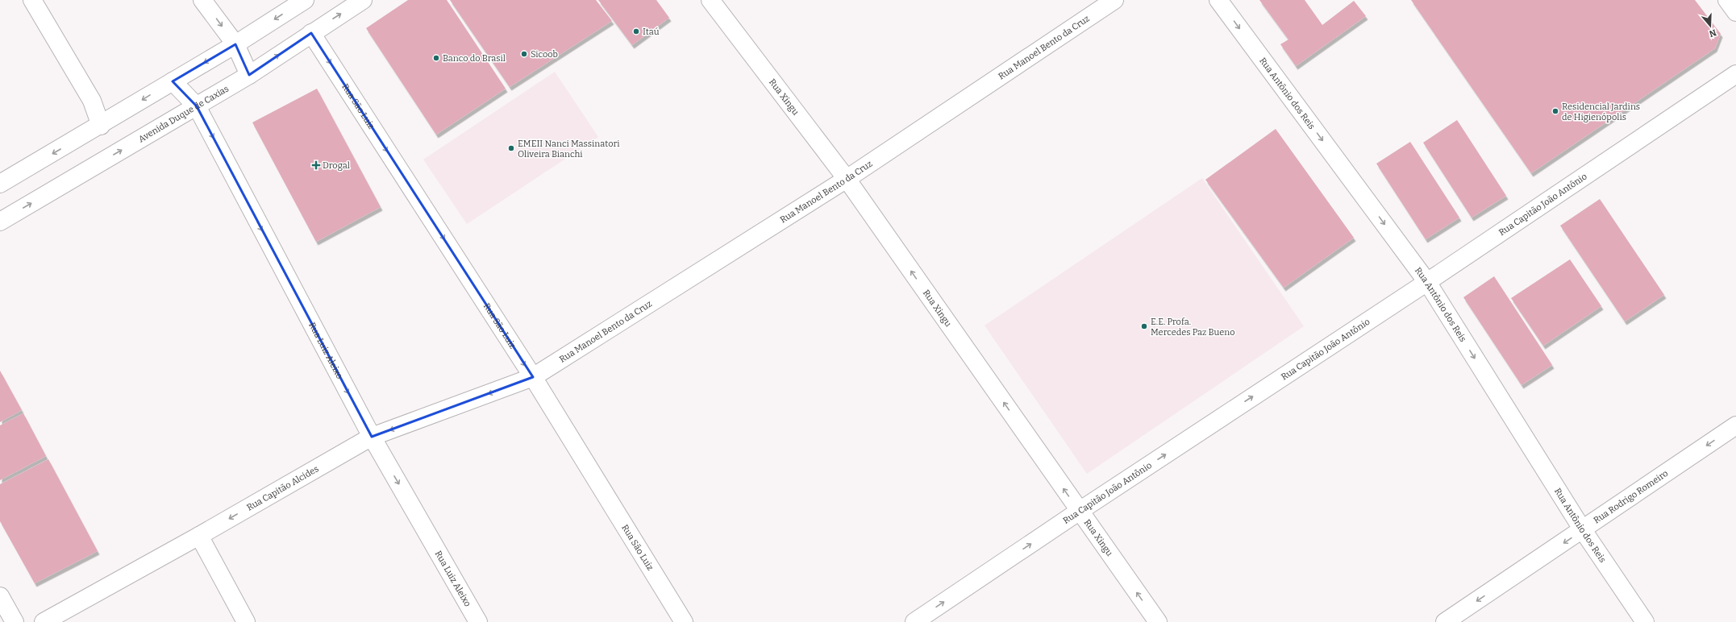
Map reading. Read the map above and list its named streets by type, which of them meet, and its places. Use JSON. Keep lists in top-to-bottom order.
{
  "streets": {
    "street": [
      "Rua Manoel Bento da Cruz",
      "Rua Antônio dos Reis",
      "Rua Xingu",
      "Rua São Luiz",
      "Avenida Duque de Caxias",
      "Rua Capitão João Antônio",
      "Rua Luiz Aleixo",
      "Rua Capitão Alcides",
      "Rua Rodrigo Romeiro"
    ]
  },
  "crossings": [
    ["Rua Manoel Bento da Cruz", "Rua Xingu"],
    ["Rua Manoel Bento da Cruz", "Rua São Luiz"],
    ["Rua Manoel Bento da Cruz", "Rua Capitão Alcides"],
    ["Rua Antônio dos Reis", "Rua Capitão João Antônio"],
    ["Rua Antônio dos Reis", "Rua Rodrigo Romeiro"],
    ["Rua Xingu", "Rua Capitão João Antônio"],
    ["Rua São Luiz", "Avenida Duque de Caxias"],
    ["Rua São Luiz", "Rua Capitão Alcides"],
    ["Avenida Duque de Caxias", "Rua Luiz Aleixo"],
    ["Rua Luiz Aleixo", "Rua Capitão Alcides"]
  ],
  "one_way": [
    "Rua Antônio dos Reis",
    "Rua Xingu",
    "Rua São Luiz",
    "Rua Capitão João Antônio",
    "Rua Luiz Aleixo",
    "Rua Capitão Alcides",
    "Rua Rodrigo Romeiro"
  ],
  "places": {
    "other": [
      "Itaú",
      "Sicoob",
      "Banco do Brasil",
      "Residencial Jardins de Higienópolis",
      "EMEII Nanci Massinatori Oliveira Bianchi",
      "E.E. Profa. Mercedes Paz Bueno"
    ],
    "health": ["Drogal"]
  },
  "north": "bottom"
}
